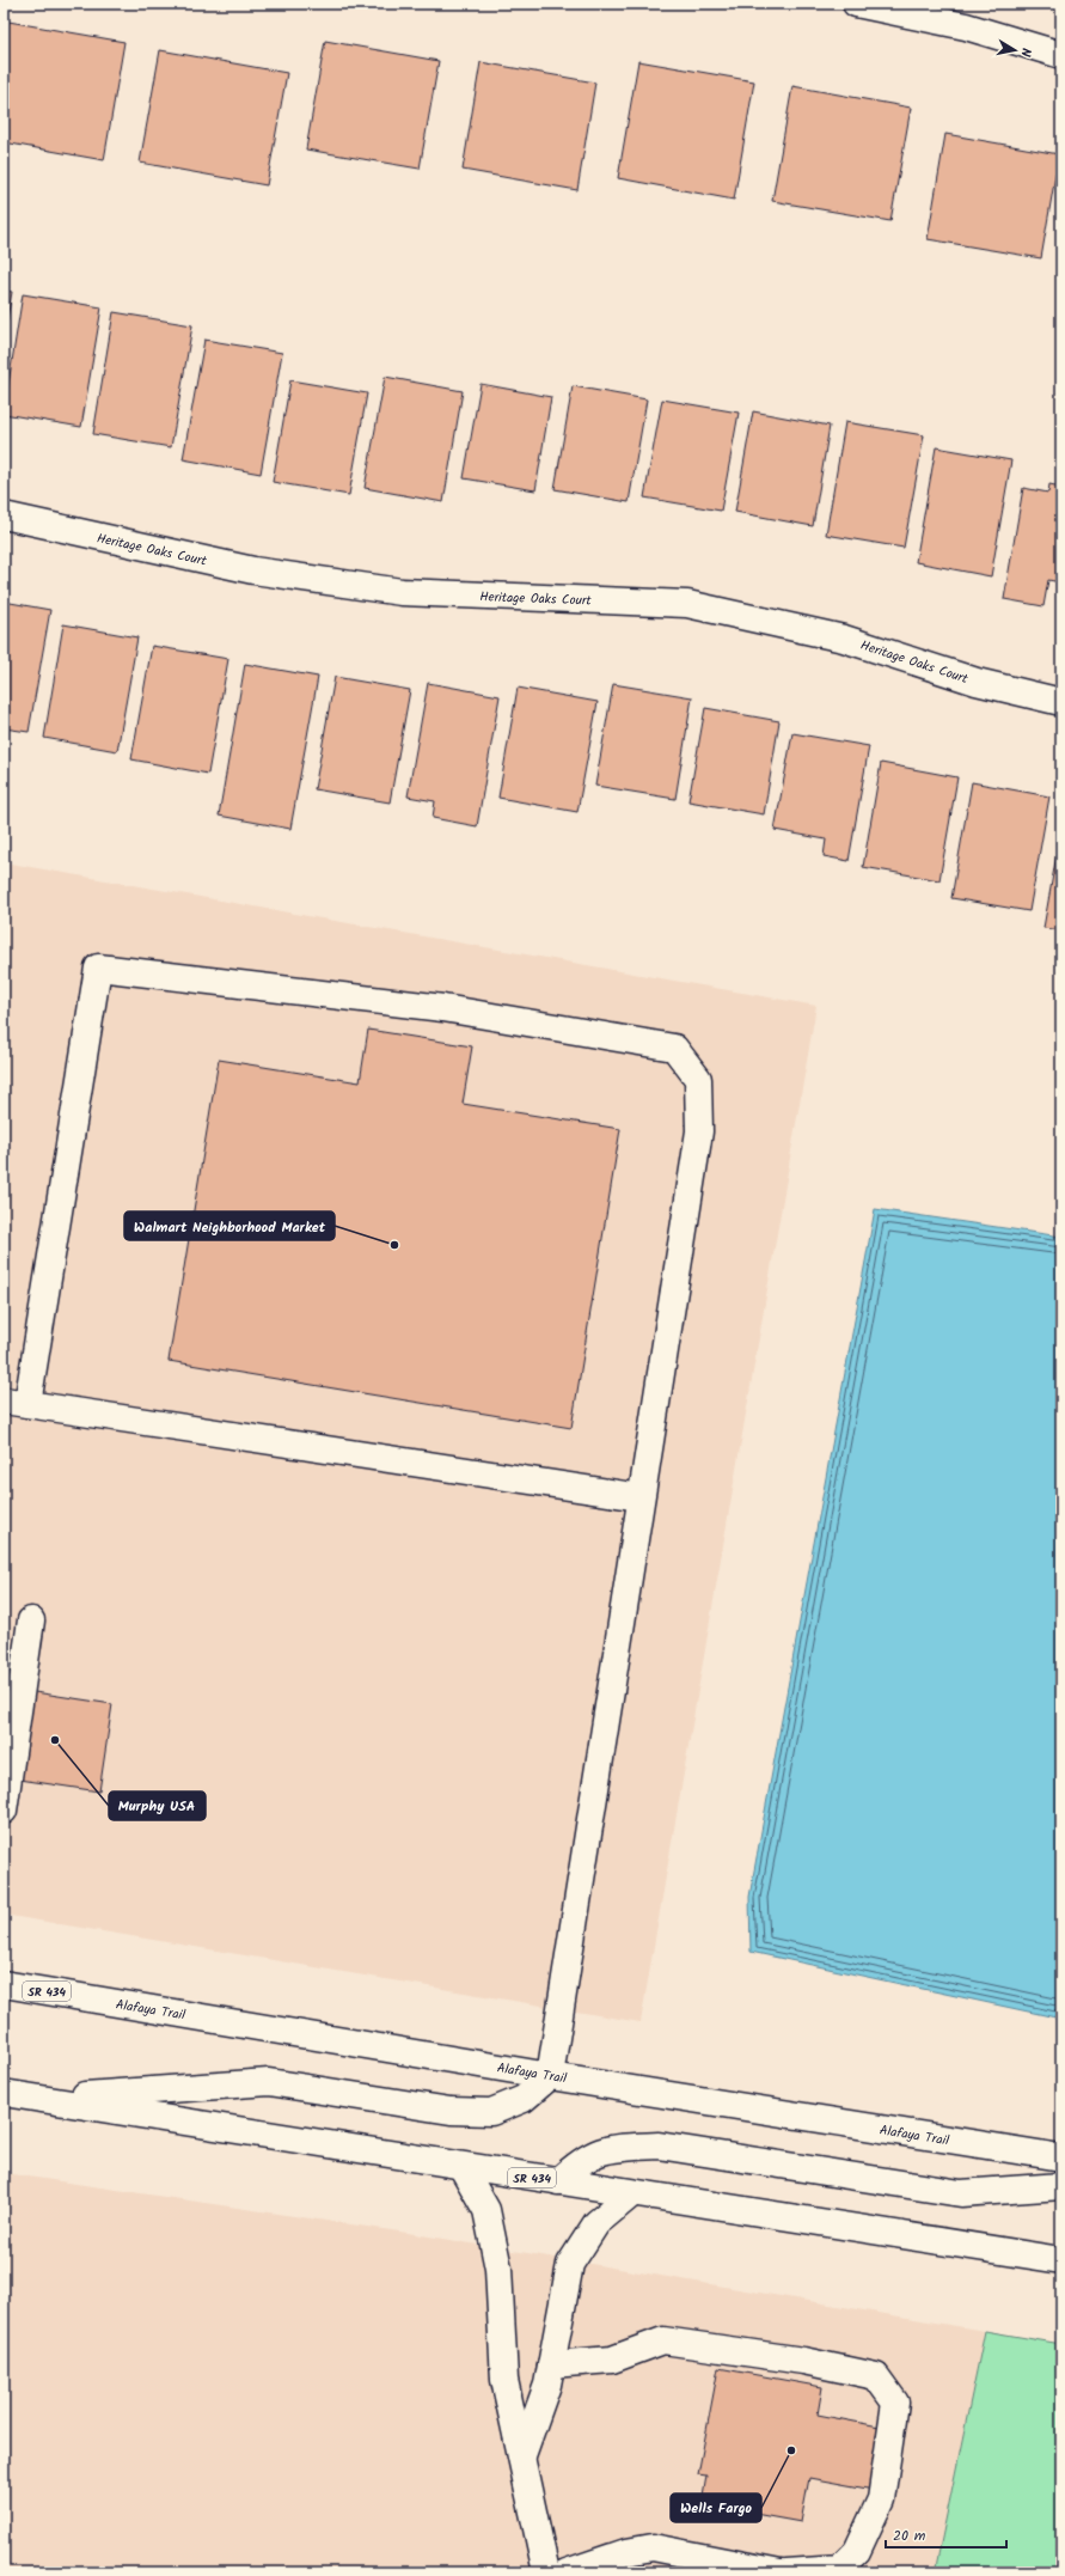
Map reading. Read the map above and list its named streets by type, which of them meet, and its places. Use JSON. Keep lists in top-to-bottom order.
{
  "streets": {
    "main road": ["Heritage Oaks Court", "SR 434", "Alafaya Trail"]
  },
  "places": ["Walmart Neighborhood Market", "Murphy USA", "Wells Fargo"],
  "scale_bar": "20 m",
  "north": "right"
}
